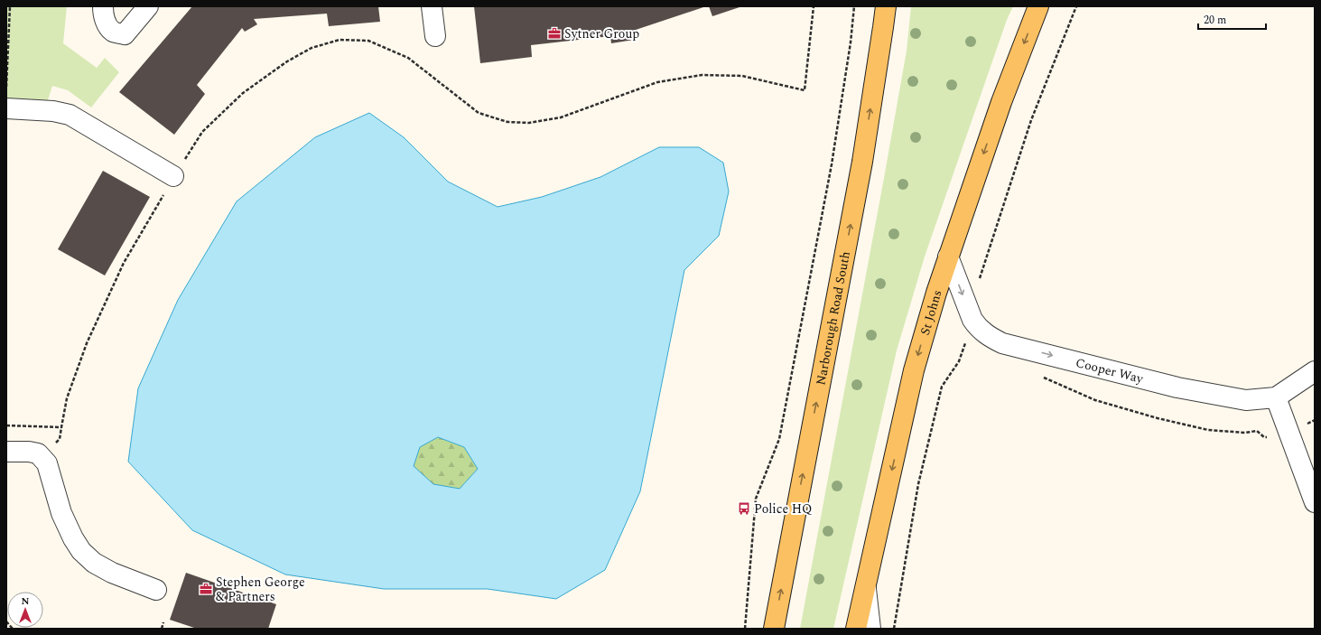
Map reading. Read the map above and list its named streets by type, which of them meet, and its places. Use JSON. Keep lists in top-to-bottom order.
{
  "streets": {
    "main road": ["St Johns", "Narborough Road South"],
    "street": ["Cooper Way"]
  },
  "crossings": [
    ["St Johns", "Cooper Way"]
  ],
  "one_way": ["St Johns", "Narborough Road South", "Cooper Way"],
  "places": {
    "office": ["Sytner Group", "Stephen George & Partners"],
    "bus stop": ["Police HQ"]
  },
  "scale_bar": "20 m",
  "north": "top"
}
